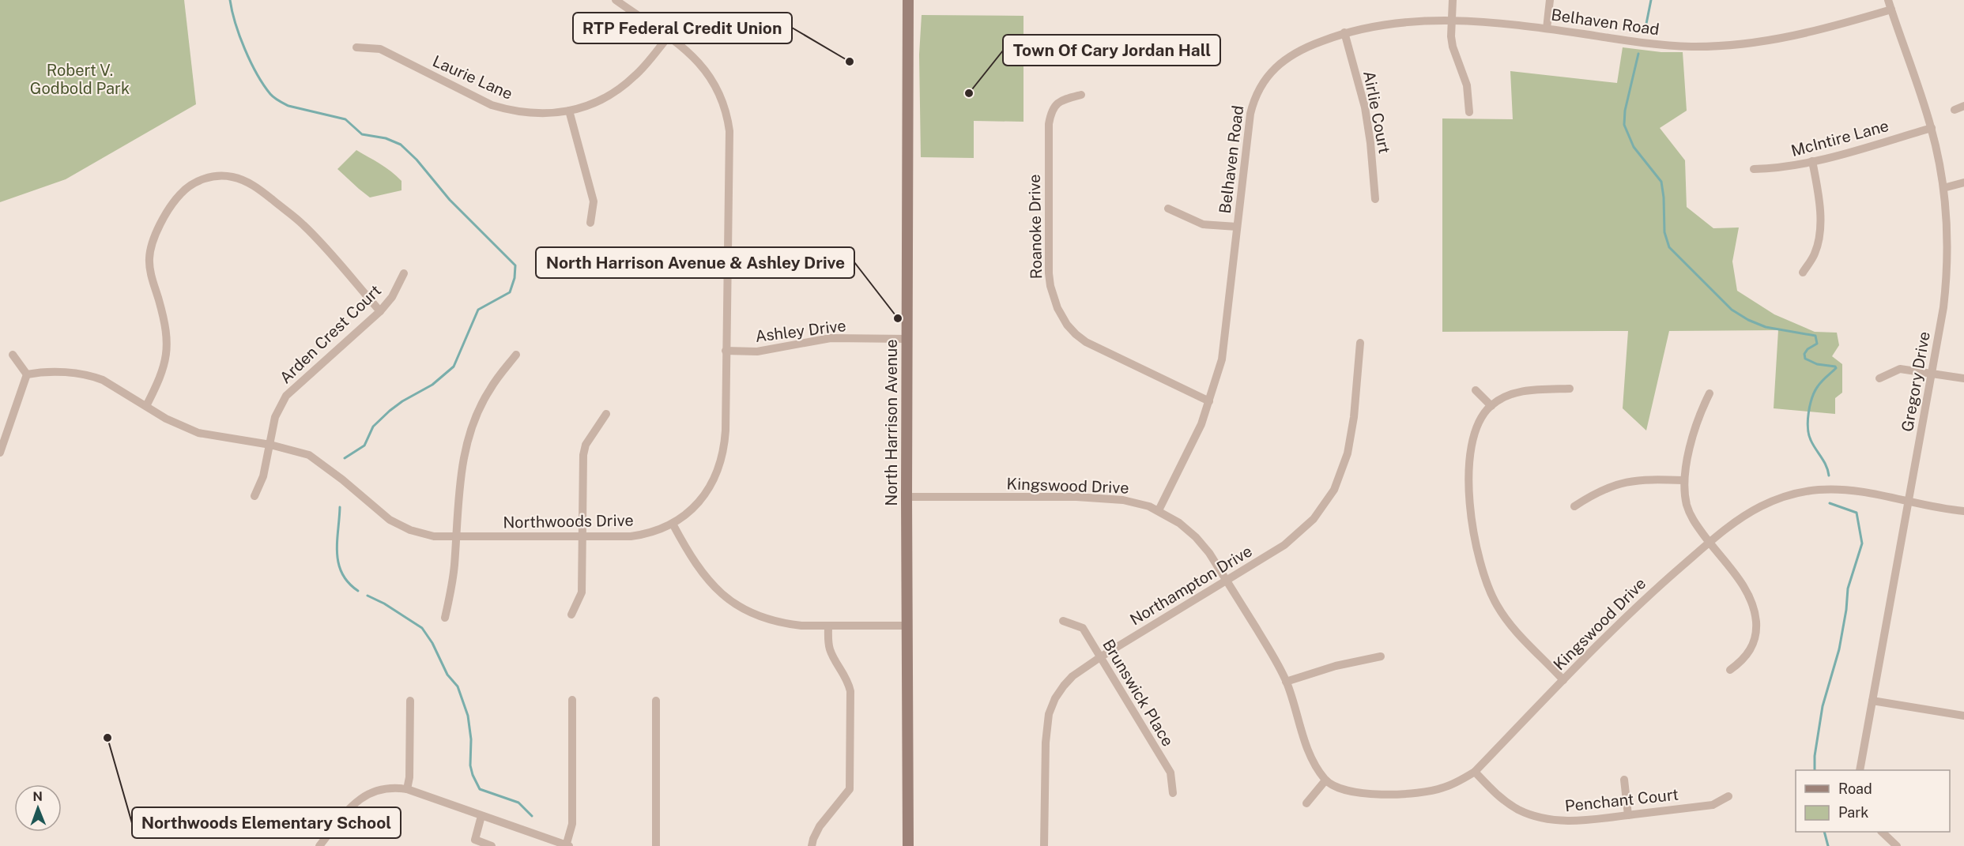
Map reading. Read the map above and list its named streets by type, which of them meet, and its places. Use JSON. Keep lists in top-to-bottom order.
{
  "streets": {
    "main road": ["North Harrison Avenue"],
    "street": [
      "Belhaven Road",
      "Laurie Lane",
      "Airlie Court",
      "McIntire Lane",
      "Roanoke Drive",
      "Ashley Drive",
      "Arden Crest Court",
      "Gregory Drive",
      "Kingswood Drive",
      "Northwoods Drive",
      "Northampton Drive",
      "Brunswick Place",
      "Penchant Court"
    ]
  },
  "crossings": [
    ["Belhaven Road", "Airlie Court"],
    ["Belhaven Road", "Roanoke Drive"],
    ["Belhaven Road", "Gregory Drive"],
    ["Belhaven Road", "Kingswood Drive"],
    ["Laurie Lane", "Northwoods Drive"],
    ["McIntire Lane", "Gregory Drive"],
    ["Ashley Drive", "North Harrison Avenue"],
    ["Ashley Drive", "Northwoods Drive"],
    ["Arden Crest Court", "Northwoods Drive"],
    ["Gregory Drive", "Kingswood Drive"],
    ["North Harrison Avenue", "Kingswood Drive"],
    ["Kingswood Drive", "Northampton Drive"],
    ["Kingswood Drive", "Penchant Court"],
    ["Northampton Drive", "Brunswick Place"]
  ],
  "parks": ["Robert V. Godbold Park"],
  "places": [
    "RTP Federal Credit Union",
    "Town Of Cary Jordan Hall",
    "North Harrison Avenue & Ashley Drive",
    "Northwoods Elementary School"
  ],
  "legend": ["Road", "Park"],
  "north": "top"
}
